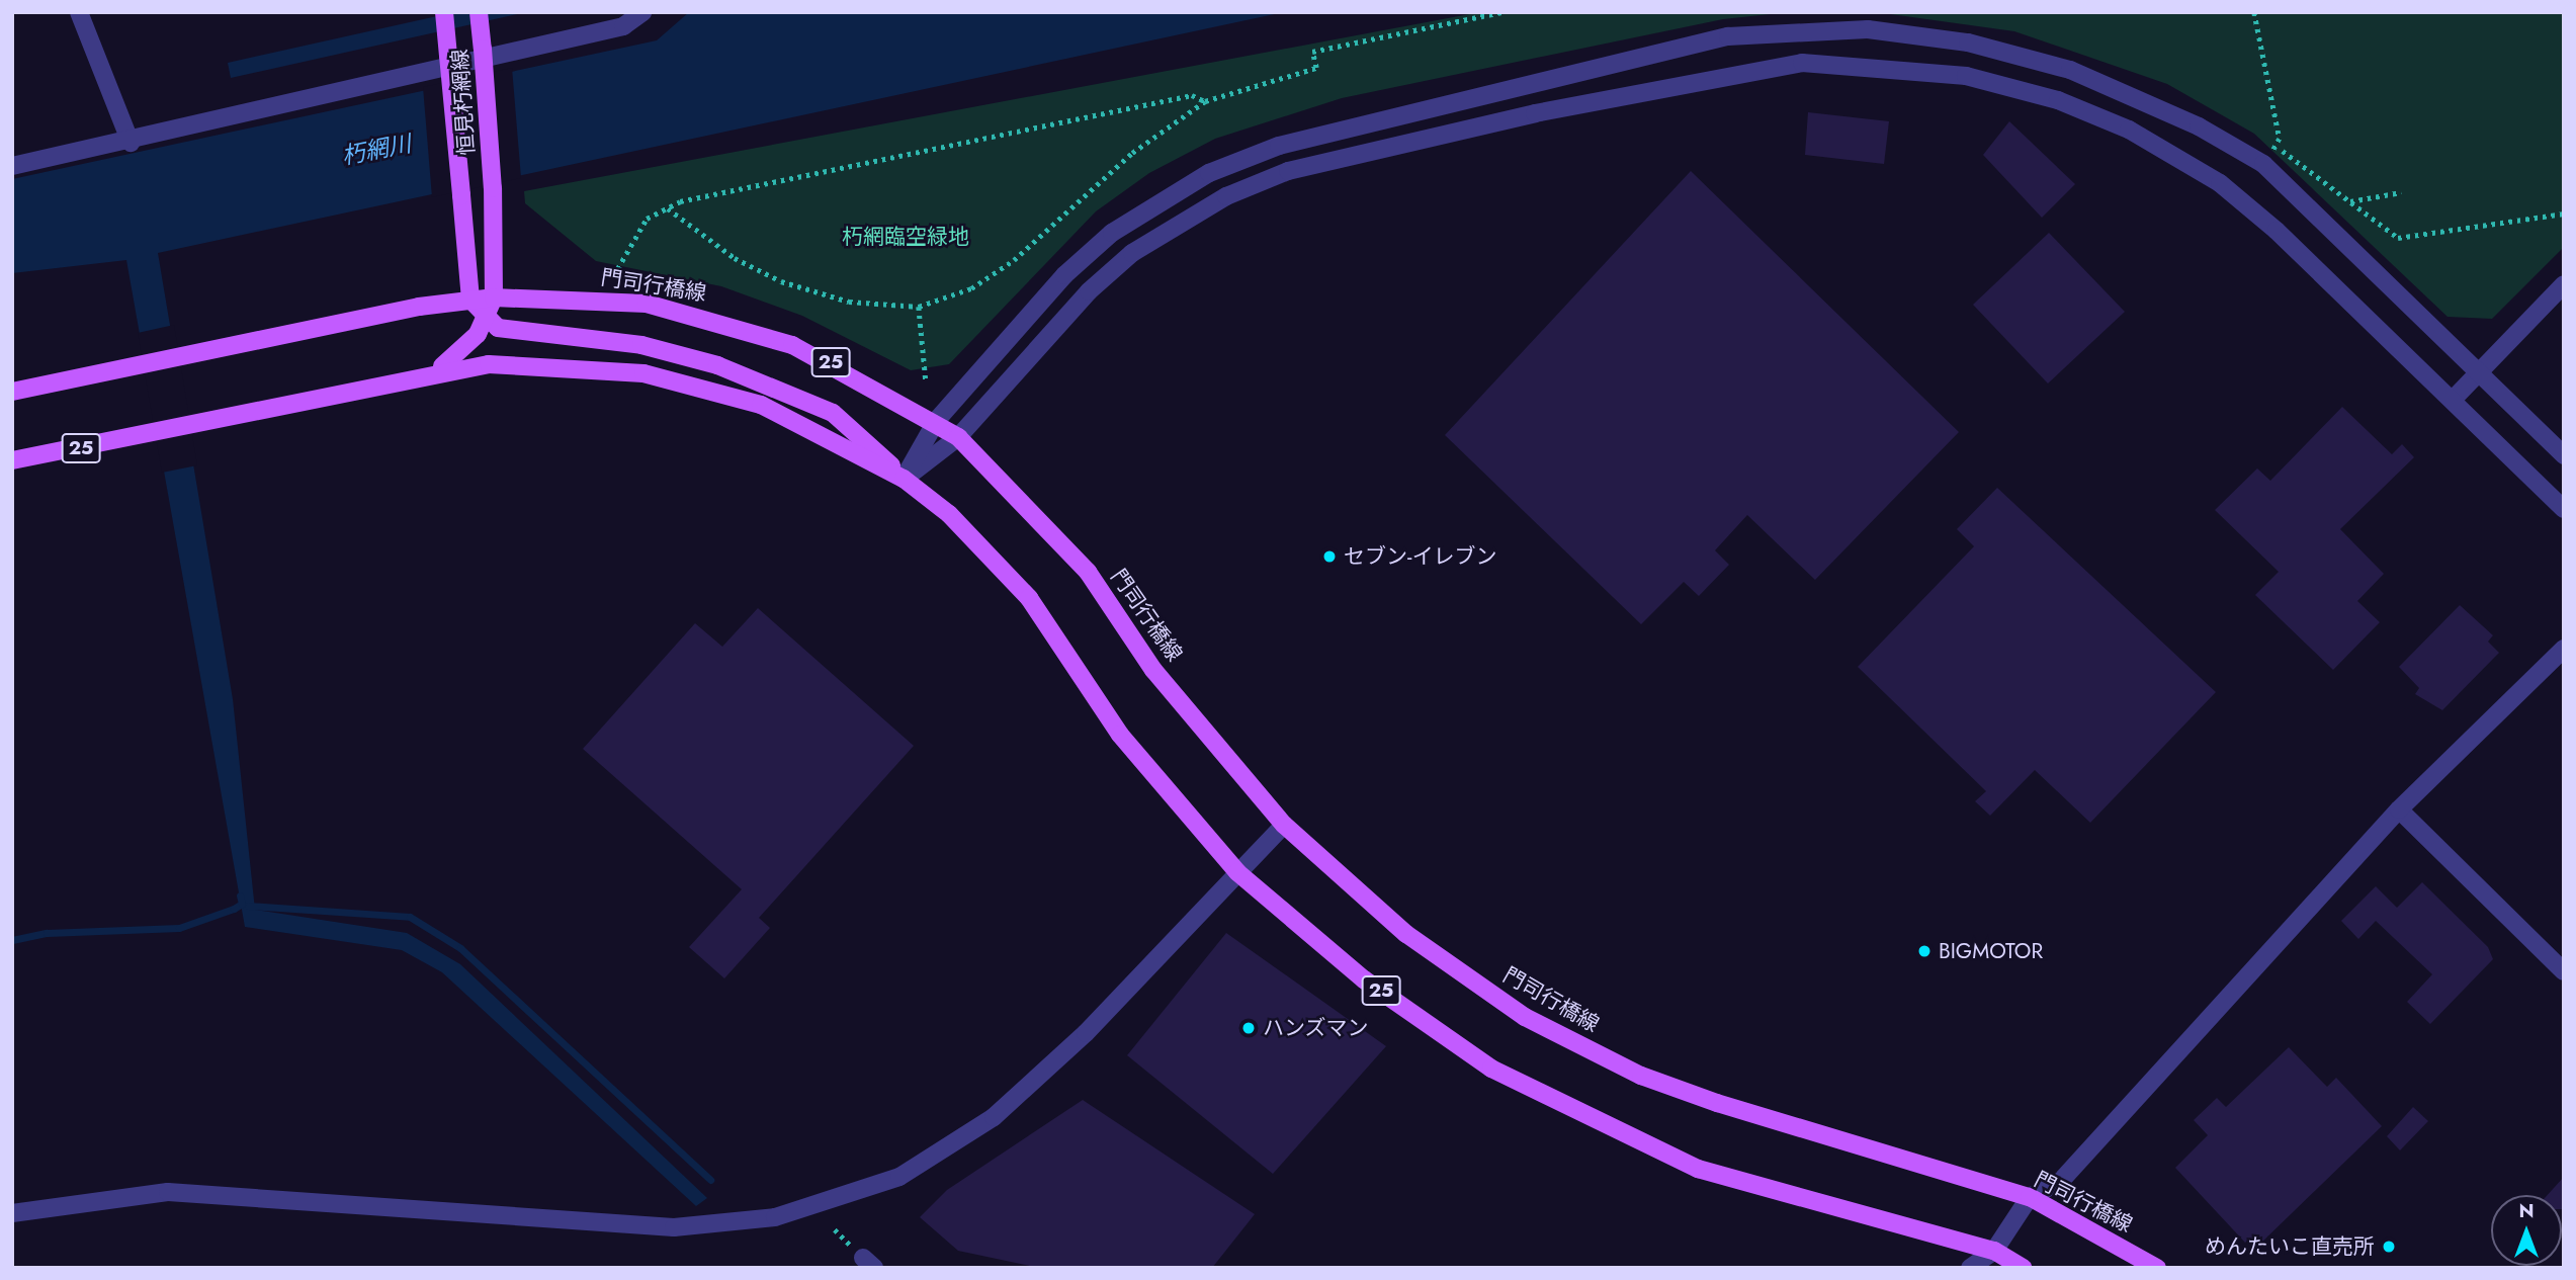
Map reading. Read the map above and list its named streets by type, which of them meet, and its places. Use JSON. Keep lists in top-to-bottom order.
{
  "streets": {
    "main road": ["恒見朽網線", "門司行橋線", "25"]
  },
  "crossings": [
    ["恒見朽網線", "門司行橋線"],
    ["恒見朽網線", "25"]
  ],
  "water": ["朽網川"],
  "parks": ["朽網臨空緑地"],
  "places": [
    "セブン-イレブン",
    "BIGMOTOR",
    "ハンズマン",
    "めんたいこ直売所"
  ],
  "north": "top"
}
